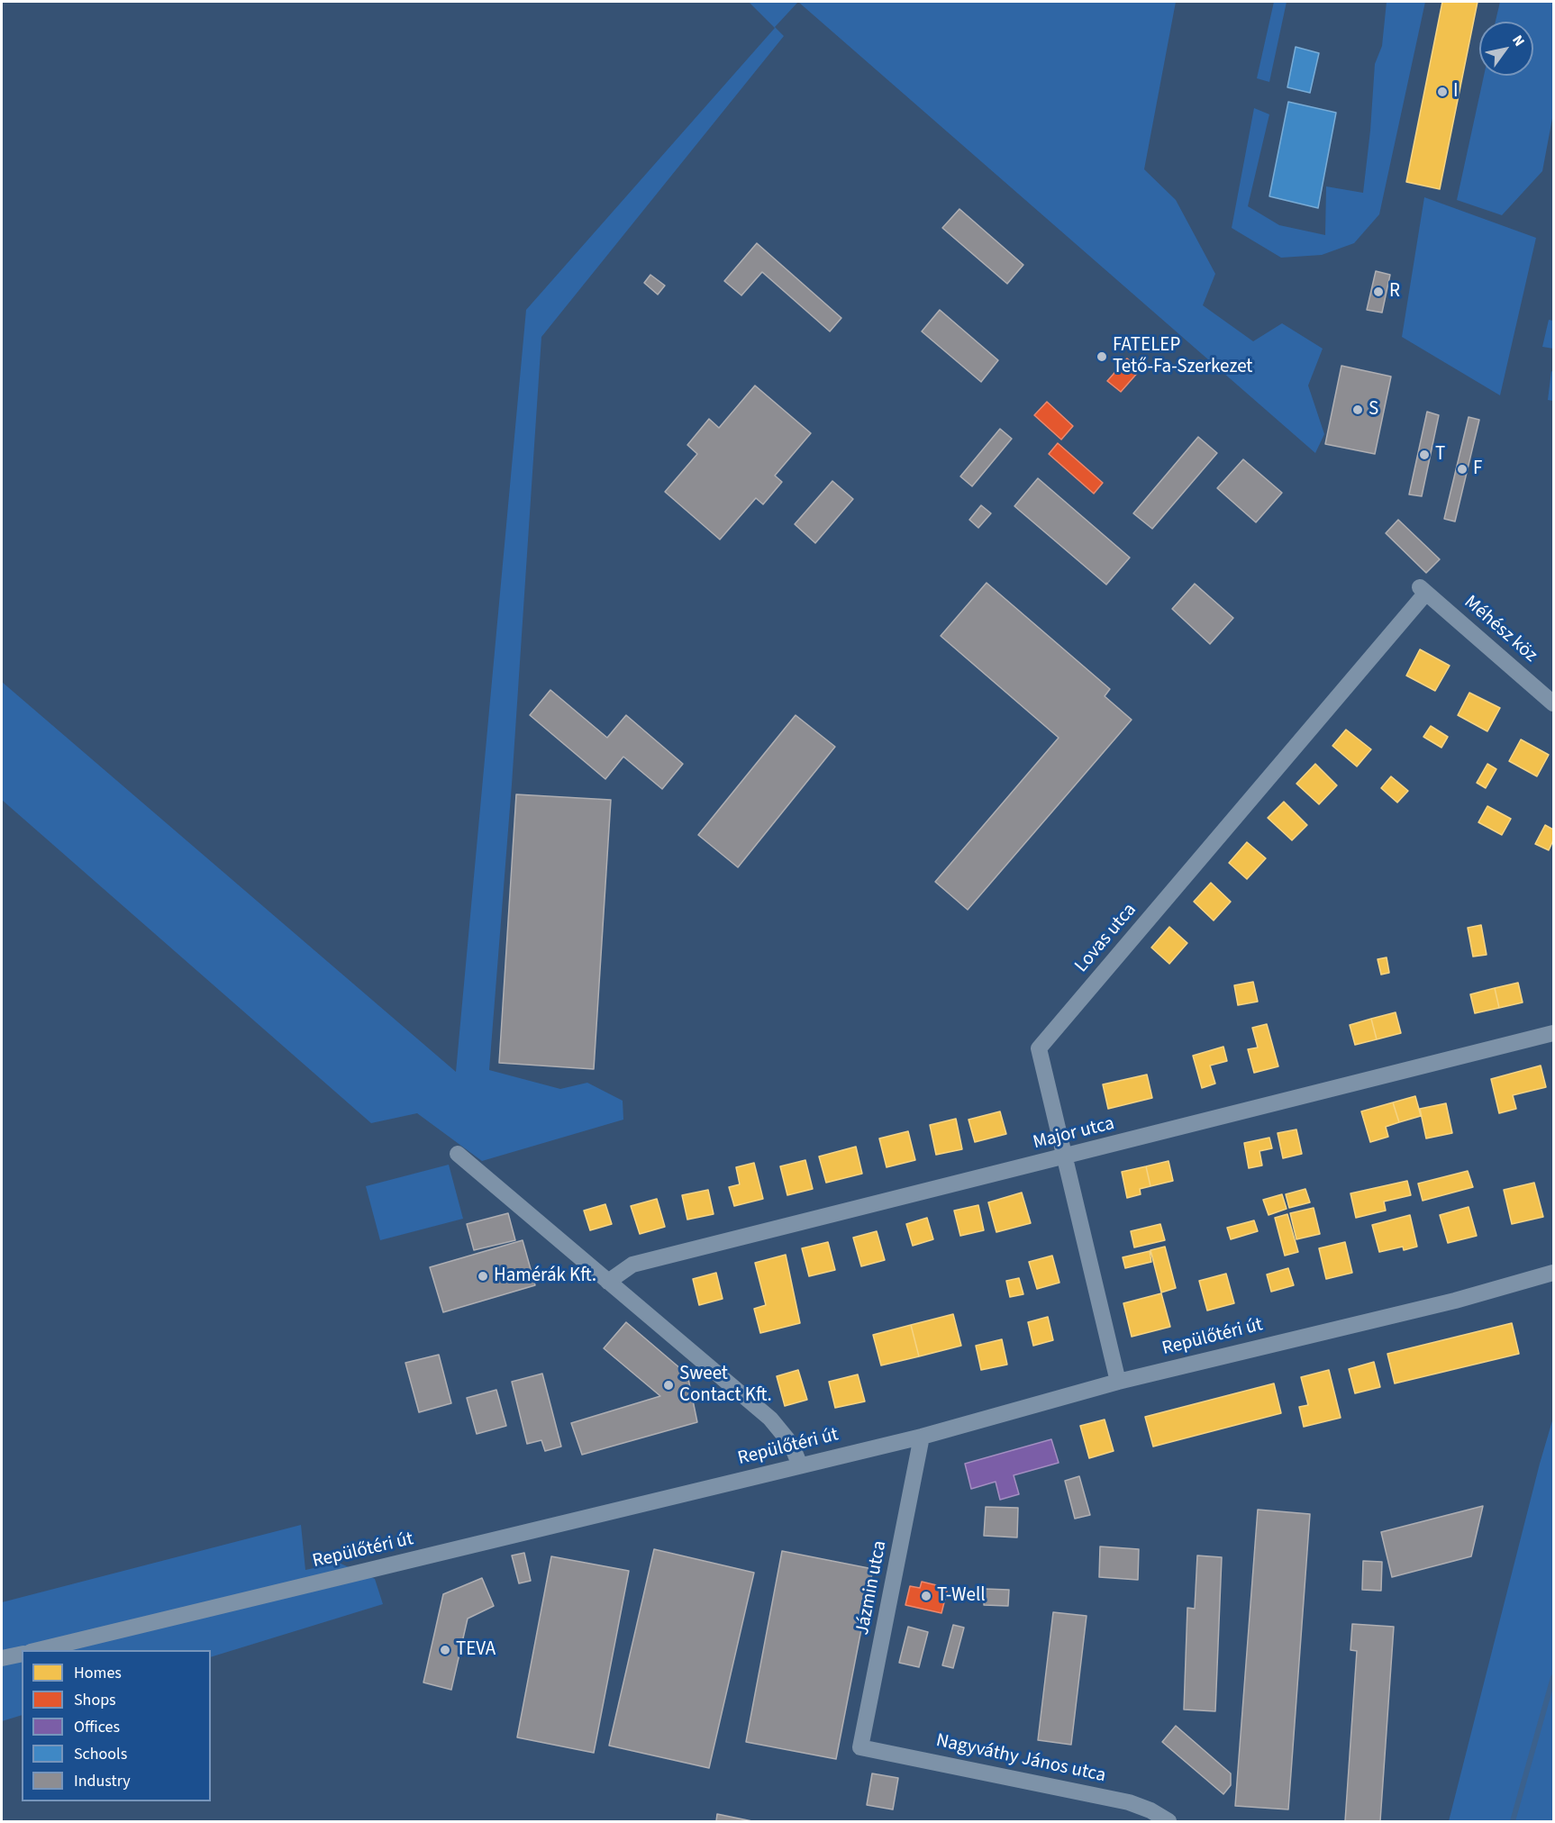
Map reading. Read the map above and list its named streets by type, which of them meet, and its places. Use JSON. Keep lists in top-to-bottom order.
{
  "streets": {
    "street": [
      "Méhész köz",
      "Lovas utca",
      "Major utca",
      "Repülőtéri út",
      "Jázmin utca",
      "Nagyváthy János utca"
    ]
  },
  "crossings": [
    ["Méhész köz", "Lovas utca"],
    ["Lovas utca", "Major utca"],
    ["Lovas utca", "Repülőtéri út"],
    ["Repülőtéri út", "Jázmin utca"],
    ["Jázmin utca", "Nagyváthy János utca"]
  ],
  "places": [
    "I",
    "R",
    "FATELEP Tető-Fa-Szerkezet",
    "S",
    "T",
    "F",
    "Hamérák Kft.",
    "Sweet Contact Kft.",
    "T-Well",
    "TEVA"
  ],
  "legend": [
    "Homes",
    "Shops",
    "Offices",
    "Schools",
    "Industry"
  ],
  "north": "top right"
}
